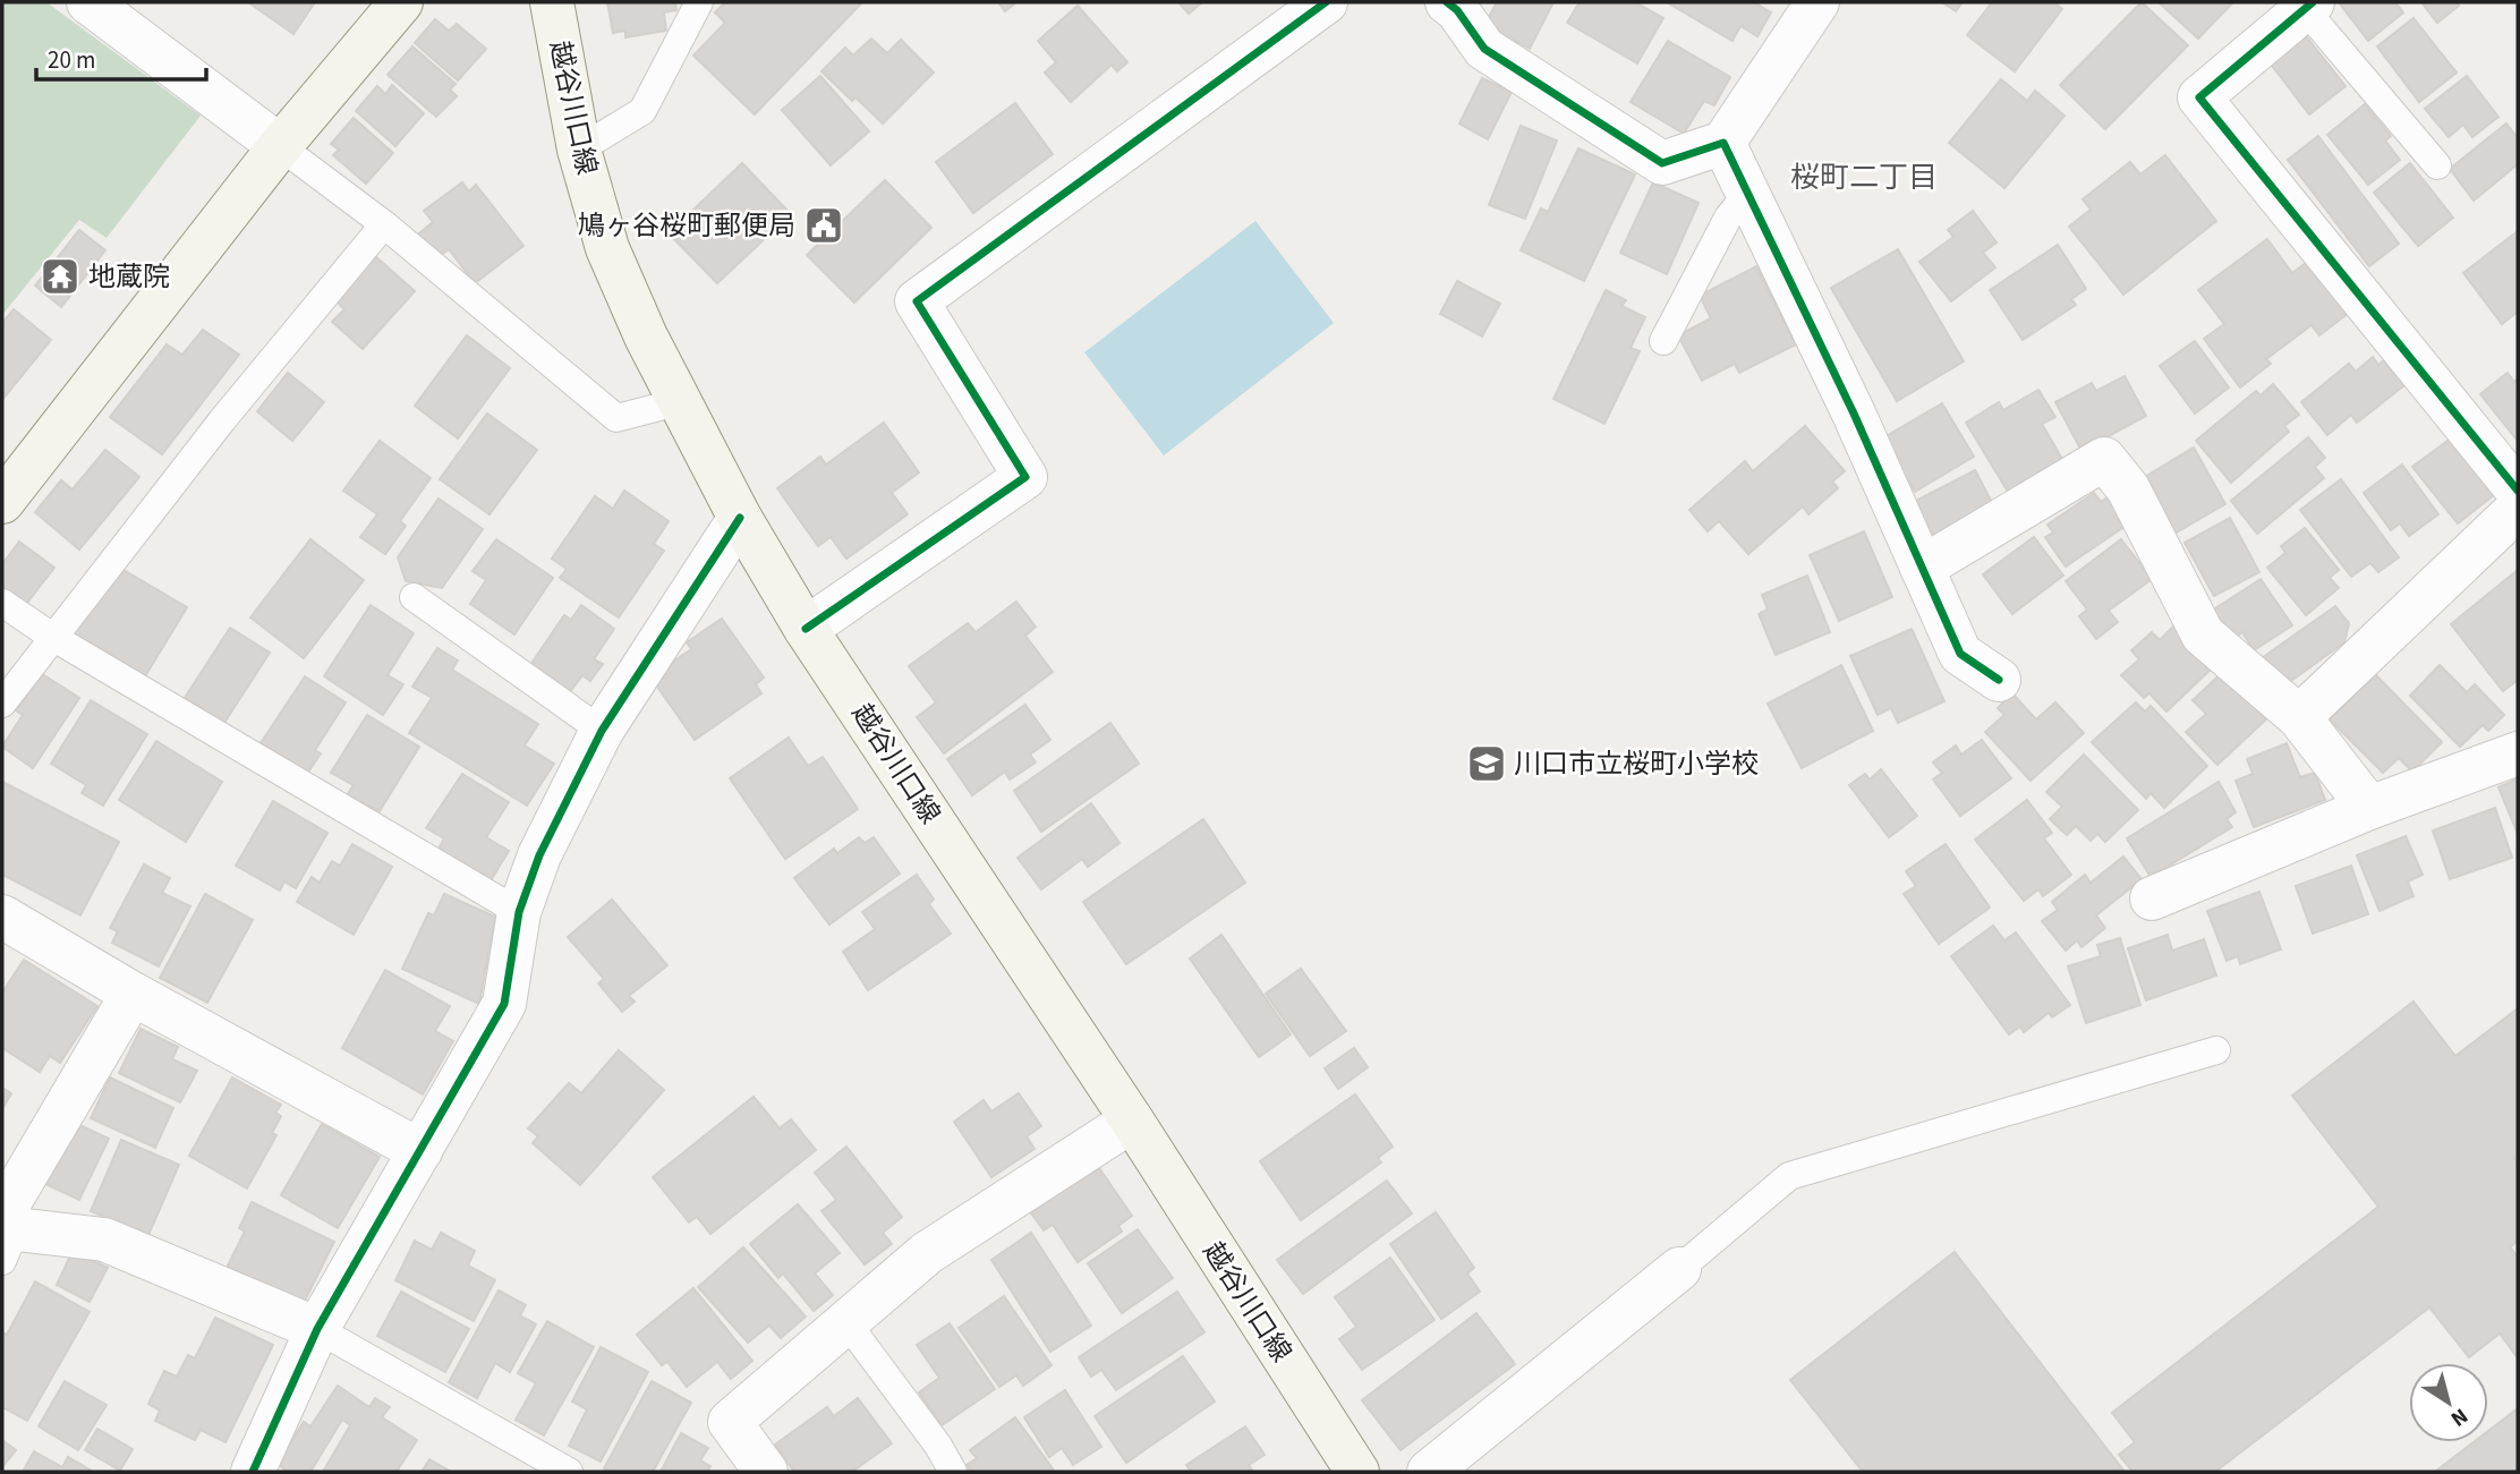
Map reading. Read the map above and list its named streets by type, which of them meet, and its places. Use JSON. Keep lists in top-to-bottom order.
{
  "streets": {
    "main road": ["越谷川口線"]
  },
  "districts": ["桜町二丁目"],
  "places": {
    "public building": ["鳩ヶ谷桜町郵便局"],
    "temple": ["地蔵院"],
    "school or university": ["川口市立桜町小学校"]
  },
  "scale_bar": "20 m",
  "north": "bottom right"
}
